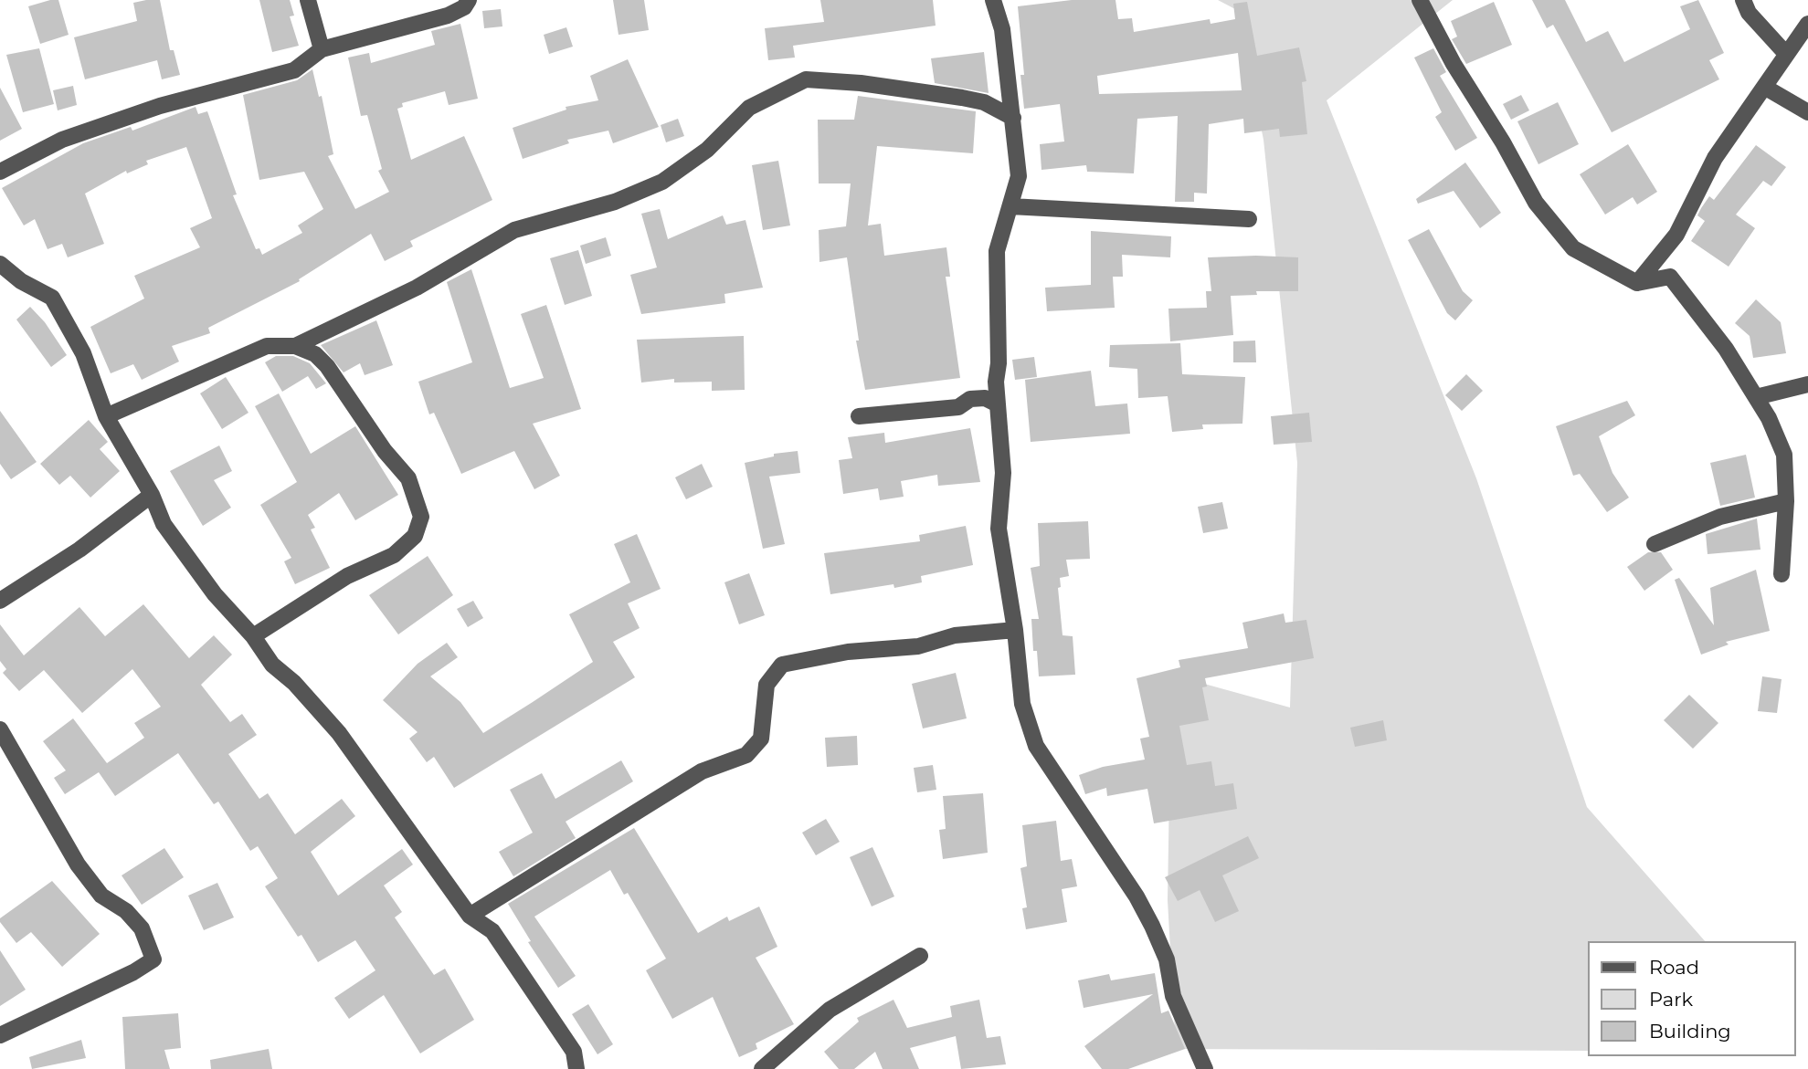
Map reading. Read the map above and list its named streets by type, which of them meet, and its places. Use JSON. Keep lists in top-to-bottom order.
{
  "legend": ["Road", "Park", "Building"]
}
